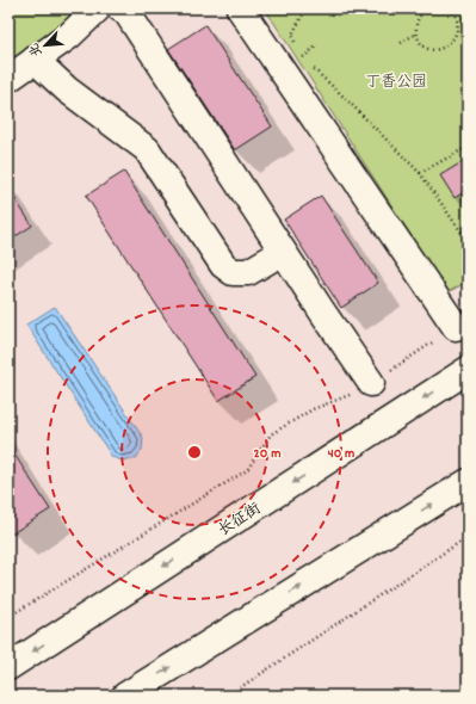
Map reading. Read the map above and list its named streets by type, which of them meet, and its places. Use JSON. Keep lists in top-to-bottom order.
{
  "streets": {
    "main road": ["长征街"]
  },
  "parks": ["丁香公园"],
  "north": "bottom left",
  "rings": ["20 m", "40 m"]
}
